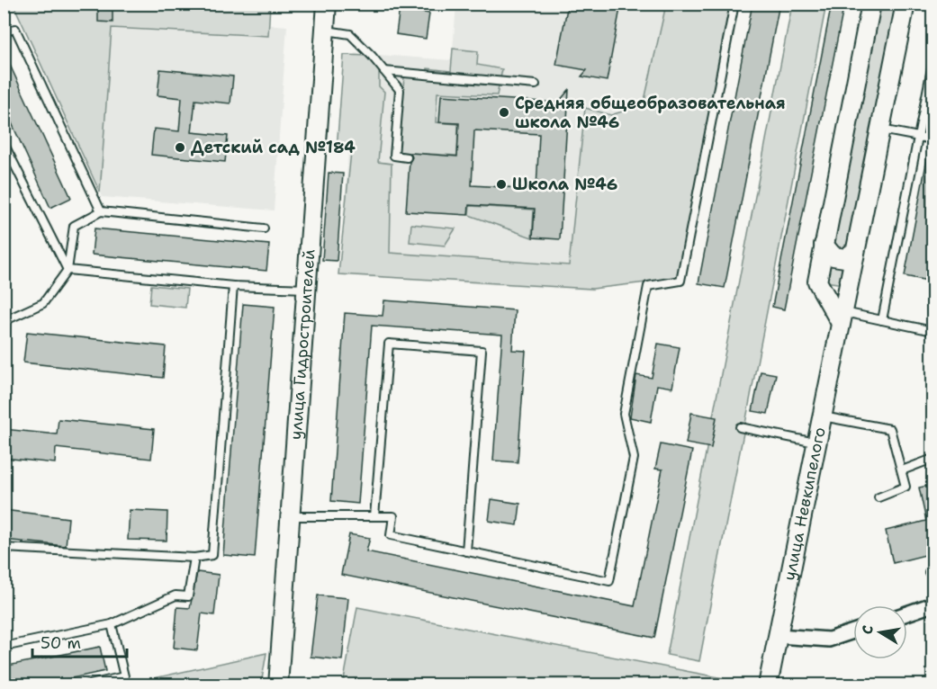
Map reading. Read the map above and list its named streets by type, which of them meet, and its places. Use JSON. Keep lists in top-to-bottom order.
{
  "streets": {
    "street": ["улица Гидростроителей", "улица Невкипелого"]
  },
  "places": ["Средняя общеобразовательная школа №46", "Детский сад №184", "Школа №46"],
  "scale_bar": "50 m",
  "north": "left"
}
